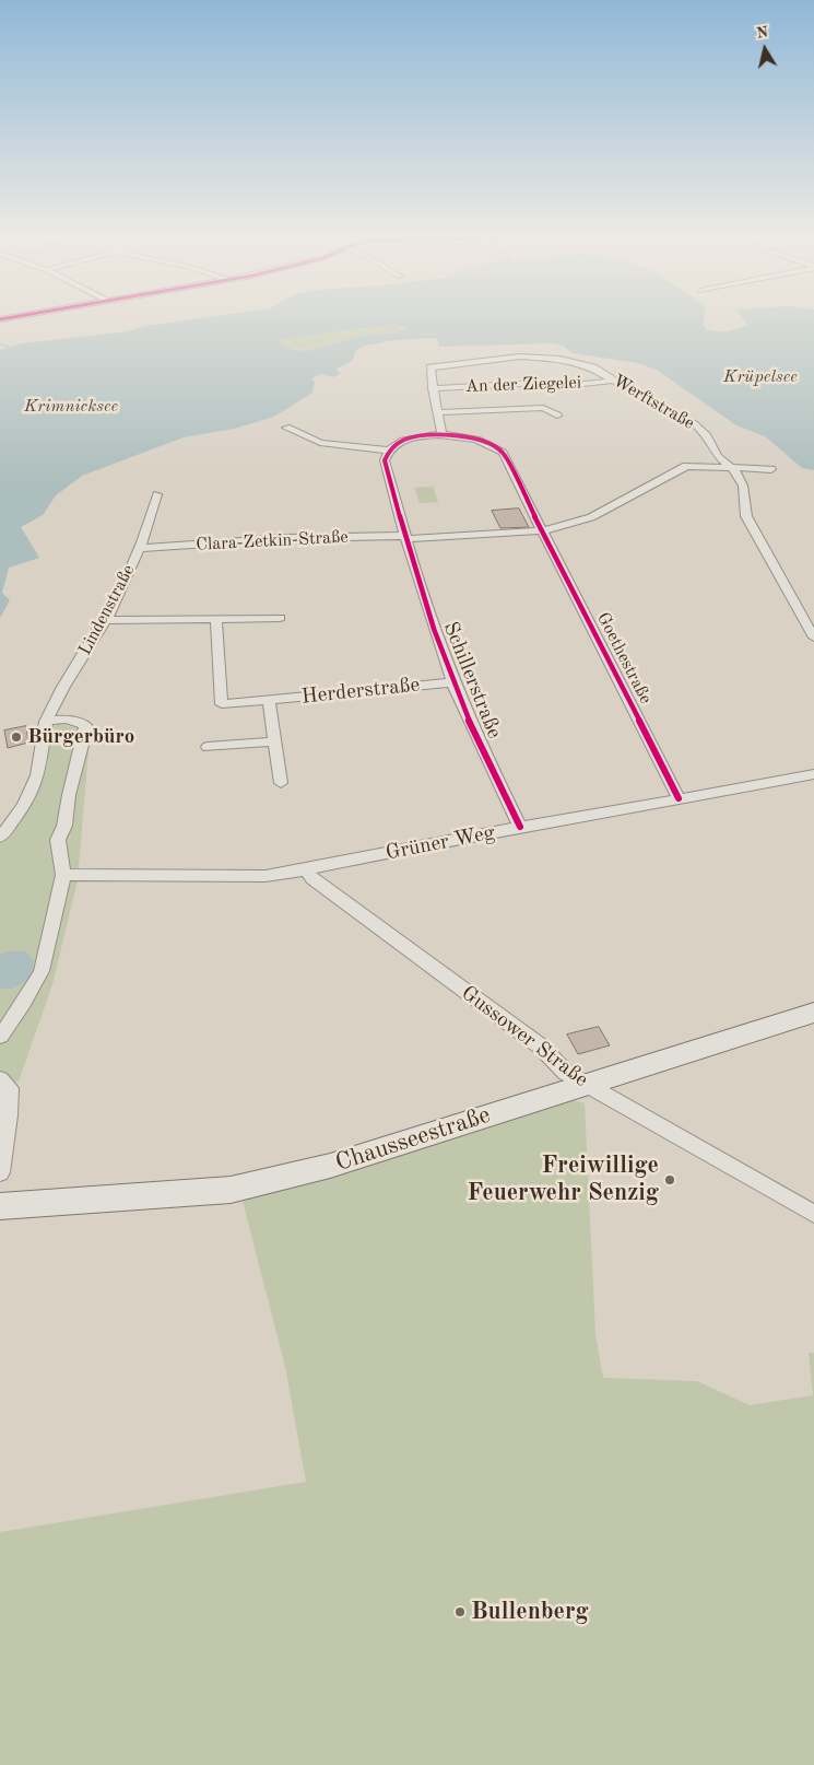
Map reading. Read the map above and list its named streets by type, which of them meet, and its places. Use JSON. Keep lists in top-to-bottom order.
{
  "streets": {
    "main road": ["Chausseestraße"],
    "street": [
      "An der Ziegelei",
      "Werftstraße",
      "Clara-Zetkin-Straße",
      "Lindenstraße",
      "Goethestraße",
      "Schillerstraße",
      "Herderstraße",
      "Grüner Weg",
      "Gussower Straße"
    ]
  },
  "crossings": [
    ["An der Ziegelei", "Werftstraße"],
    ["Clara-Zetkin-Straße", "Lindenstraße"],
    ["Clara-Zetkin-Straße", "Goethestraße"],
    ["Clara-Zetkin-Straße", "Schillerstraße"],
    ["Goethestraße", "Schillerstraße"],
    ["Goethestraße", "Grüner Weg"],
    ["Schillerstraße", "Herderstraße"],
    ["Schillerstraße", "Grüner Weg"],
    ["Grüner Weg", "Gussower Straße"],
    ["Gussower Straße", "Chausseestraße"]
  ],
  "water": ["Krüpelsee", "Krimnicksee"],
  "places": ["Bürgerbüro", "Freiwillige Feuerwehr Senzig", "Bullenberg"],
  "north": "top"
}
